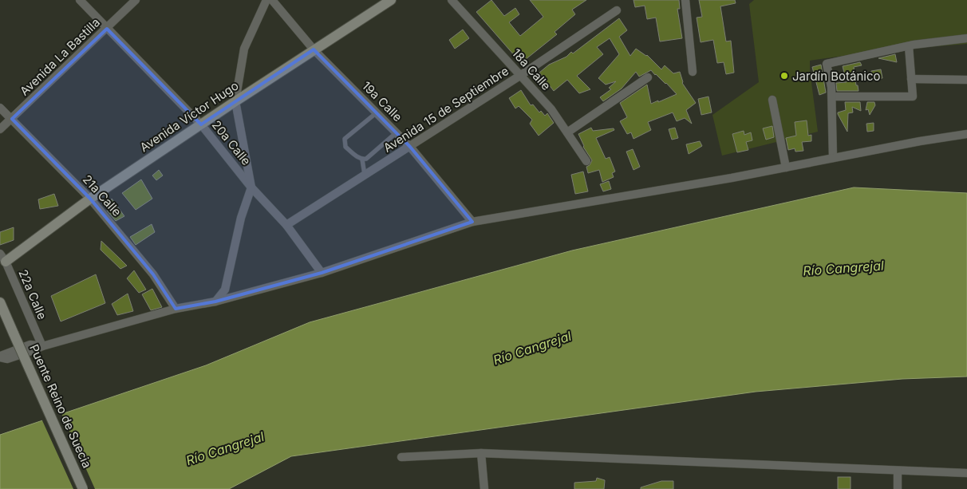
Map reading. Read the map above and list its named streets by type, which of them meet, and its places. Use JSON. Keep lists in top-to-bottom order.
{
  "streets": {
    "street": [
      "Avenida La Bastilla",
      "18a Calle",
      "19a Calle",
      "Avenida 15 de Septiembre",
      "Avenida Víctor Hugo",
      "20a Calle",
      "21a Calle",
      "22a Calle",
      "Puente Reino de Suecia"
    ]
  },
  "crossings": [
    ["Avenida La Bastilla", "20a Calle"],
    ["Avenida La Bastilla", "21a Calle"],
    ["18a Calle", "Avenida 15 de Septiembre"],
    ["19a Calle", "Avenida 15 de Septiembre"],
    ["19a Calle", "Avenida Víctor Hugo"],
    ["Avenida 15 de Septiembre", "20a Calle"],
    ["Avenida Víctor Hugo", "20a Calle"],
    ["Avenida Víctor Hugo", "21a Calle"],
    ["Avenida Víctor Hugo", "22a Calle"]
  ],
  "water": ["Río Cangrejal"],
  "places": ["Jardín Botánico"]
}
